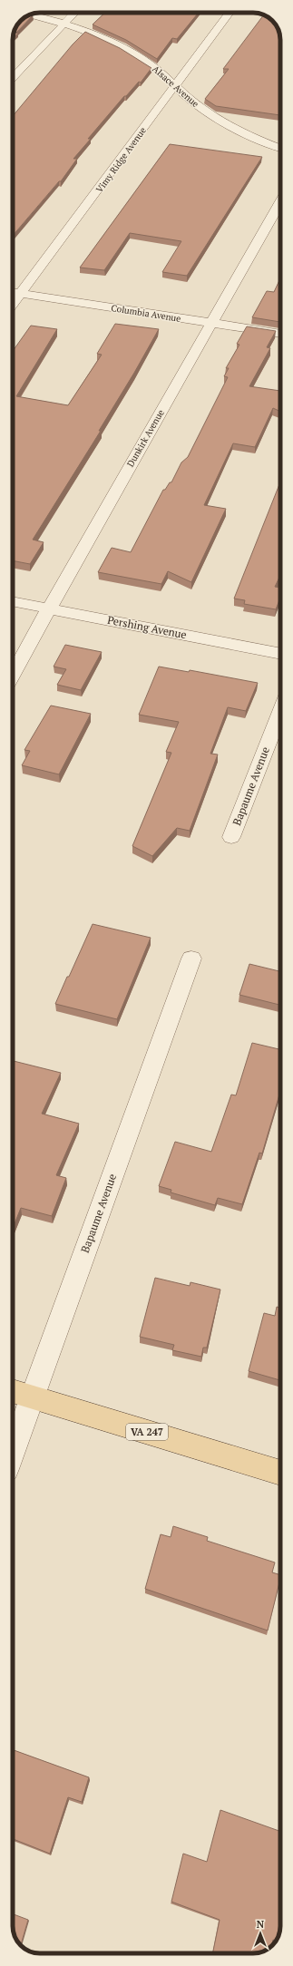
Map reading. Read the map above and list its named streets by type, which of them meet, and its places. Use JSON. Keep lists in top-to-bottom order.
{
  "streets": {
    "main road": ["VA 247"],
    "street": [
      "Alsace Avenue",
      "Vimy Ridge Avenue",
      "Columbia Avenue",
      "Dunkirk Avenue",
      "Pershing Avenue",
      "Bapaume Avenue"
    ]
  },
  "crossings": [
    ["Alsace Avenue", "Vimy Ridge Avenue"],
    ["Vimy Ridge Avenue", "Columbia Avenue"],
    ["Columbia Avenue", "Dunkirk Avenue"],
    ["Dunkirk Avenue", "Pershing Avenue"],
    ["Bapaume Avenue", "VA 247"]
  ],
  "north": "top"
}
